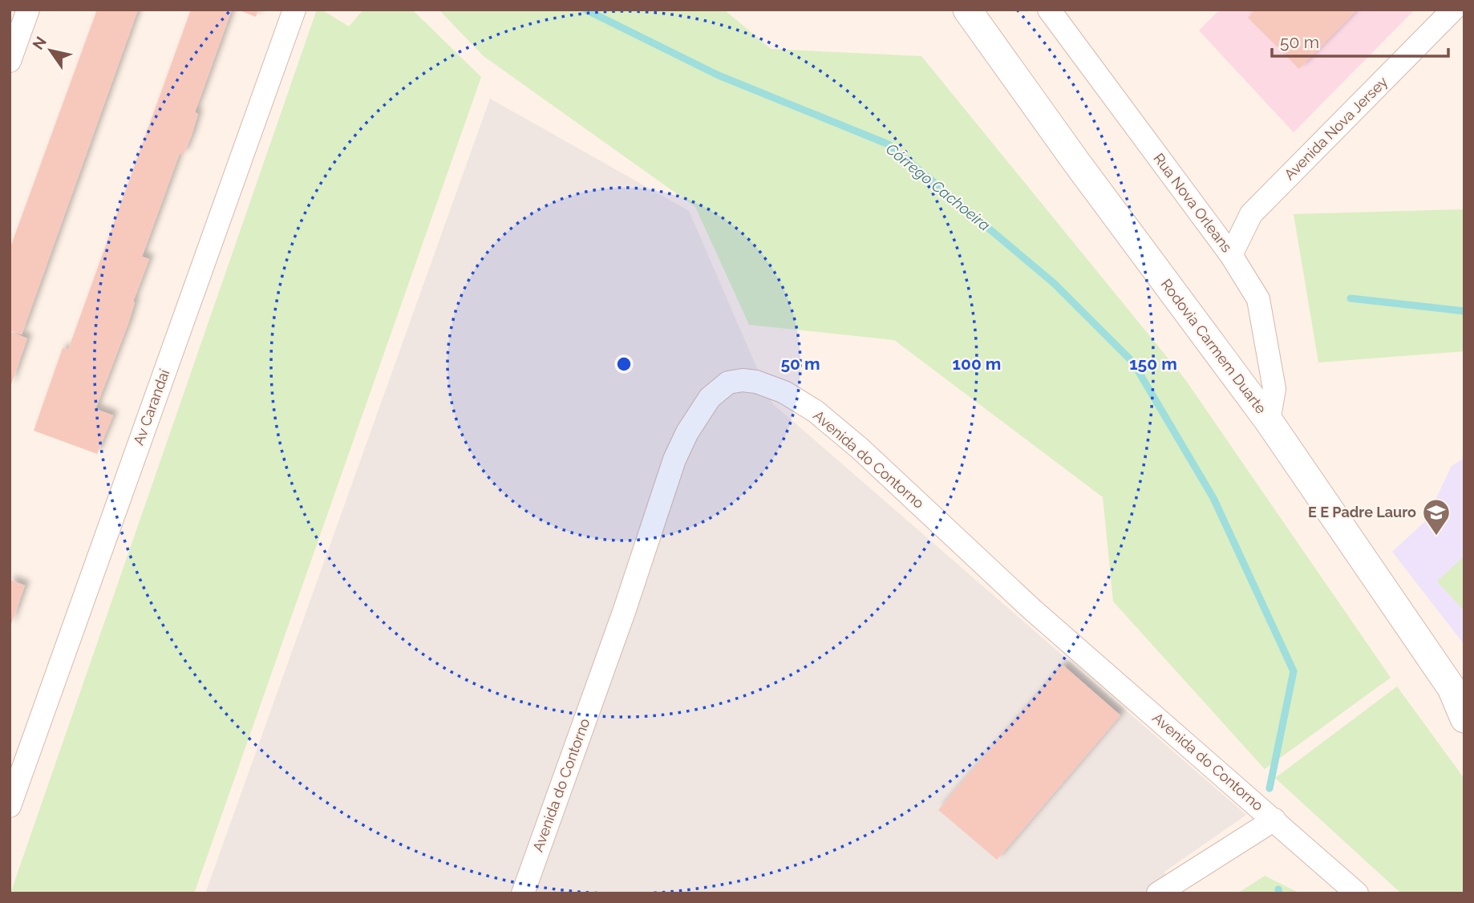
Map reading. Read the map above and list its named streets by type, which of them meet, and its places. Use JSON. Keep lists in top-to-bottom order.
{
  "streets": {
    "street": [
      "Avenida Nova Jersey",
      "Rua Nova Orleans",
      "Rodovia Carmem Duarte",
      "Av Carandaí",
      "Avenida do Contorno"
    ]
  },
  "crossings": [
    ["Avenida Nova Jersey", "Rua Nova Orleans"],
    ["Rua Nova Orleans", "Rodovia Carmem Duarte"]
  ],
  "water": ["Córrego Cachoeira"],
  "places": {
    "school or university": ["E E Padre Lauro"]
  },
  "scale_bar": "50 m",
  "north": "top left",
  "rings": ["50 m", "100 m", "150 m"]
}
